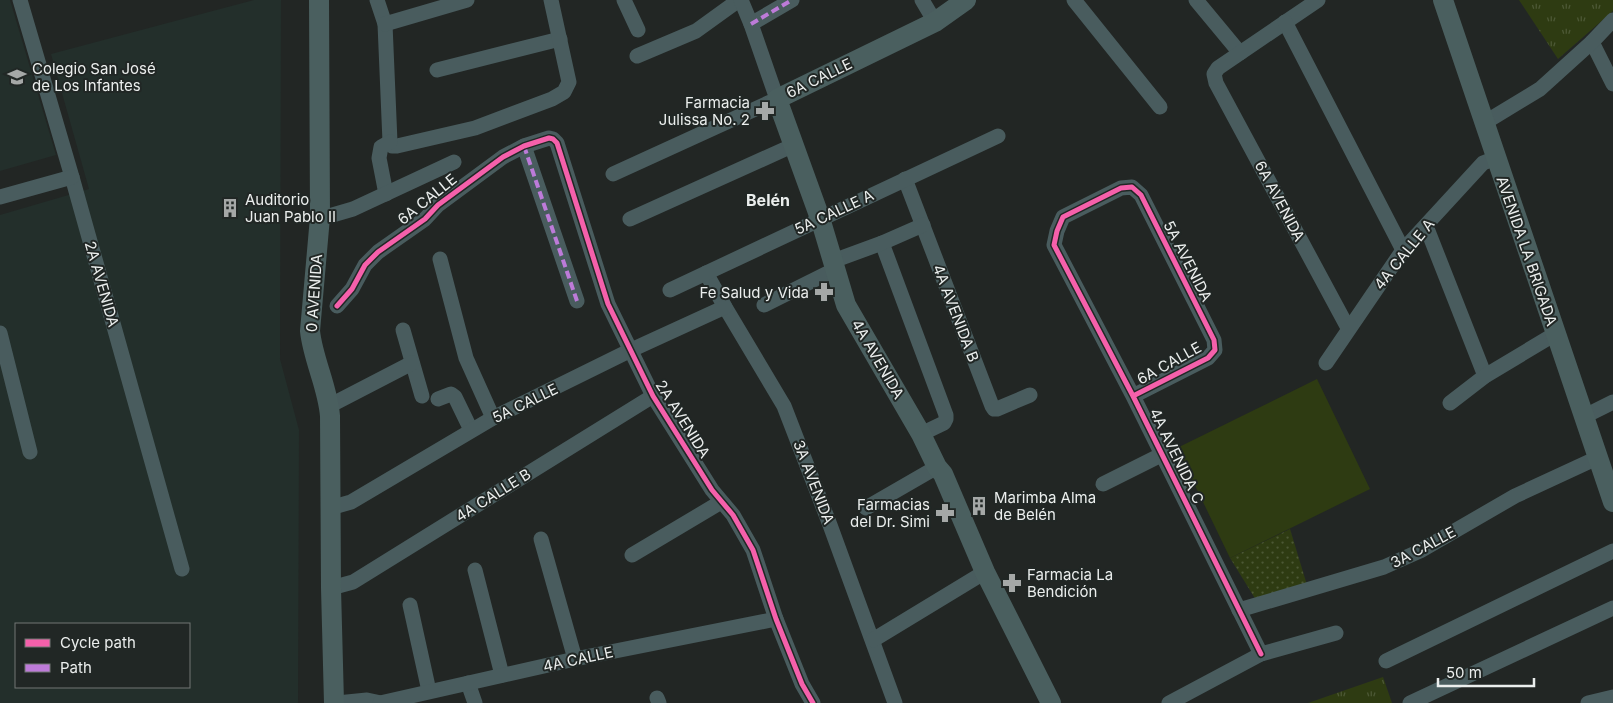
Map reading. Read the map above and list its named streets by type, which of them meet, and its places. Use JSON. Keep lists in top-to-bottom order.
{
  "streets": {
    "street": [
      "6A CALLE",
      "6A AVENIDA",
      "5A CALLE A",
      "AVENIDA LA BRIGADA",
      "4A CALLE A",
      "5A AVENIDA",
      "2A AVENIDA",
      "0 AVENIDA",
      "4A AVENIDA B",
      "4A AVENIDA",
      "5A CALLE",
      "4A AVENIDA C",
      "3A AVENIDA",
      "4A CALLE B",
      "3A CALLE",
      "4A CALLE"
    ]
  },
  "crossings": [
    ["6A CALLE", "5A AVENIDA"],
    ["6A CALLE", "2A AVENIDA"],
    ["6A CALLE", "4A AVENIDA"],
    ["6A CALLE", "4A AVENIDA C"],
    ["6A AVENIDA", "4A CALLE A"],
    ["5A CALLE A", "4A AVENIDA B"],
    ["5A CALLE A", "4A AVENIDA"],
    ["5A CALLE A", "3A AVENIDA"],
    ["AVENIDA LA BRIGADA", "4A CALLE A"],
    ["AVENIDA LA BRIGADA", "3A CALLE"],
    ["5A AVENIDA", "4A AVENIDA C"],
    ["2A AVENIDA", "5A CALLE"],
    ["2A AVENIDA", "4A CALLE B"],
    ["2A AVENIDA", "4A CALLE"],
    ["0 AVENIDA", "5A CALLE"],
    ["0 AVENIDA", "4A CALLE B"],
    ["0 AVENIDA", "4A CALLE"],
    ["5A CALLE", "3A AVENIDA"],
    ["4A AVENIDA C", "3A CALLE"]
  ],
  "districts": ["Belén"],
  "places": {
    "school or university": ["Colegio San José de Los Infantes"],
    "pharmacy": [
      "Farmacia Julissa No. 2",
      "Fe Salud y Vida",
      "Farmacias del Dr. Simi",
      "Farmacia La Bendición"
    ],
    "building": ["Auditorio Juan Pablo II", "Marimba Alma de Belén"]
  },
  "legend": ["Cycle path", "Path"],
  "scale_bar": "50 m"
}
